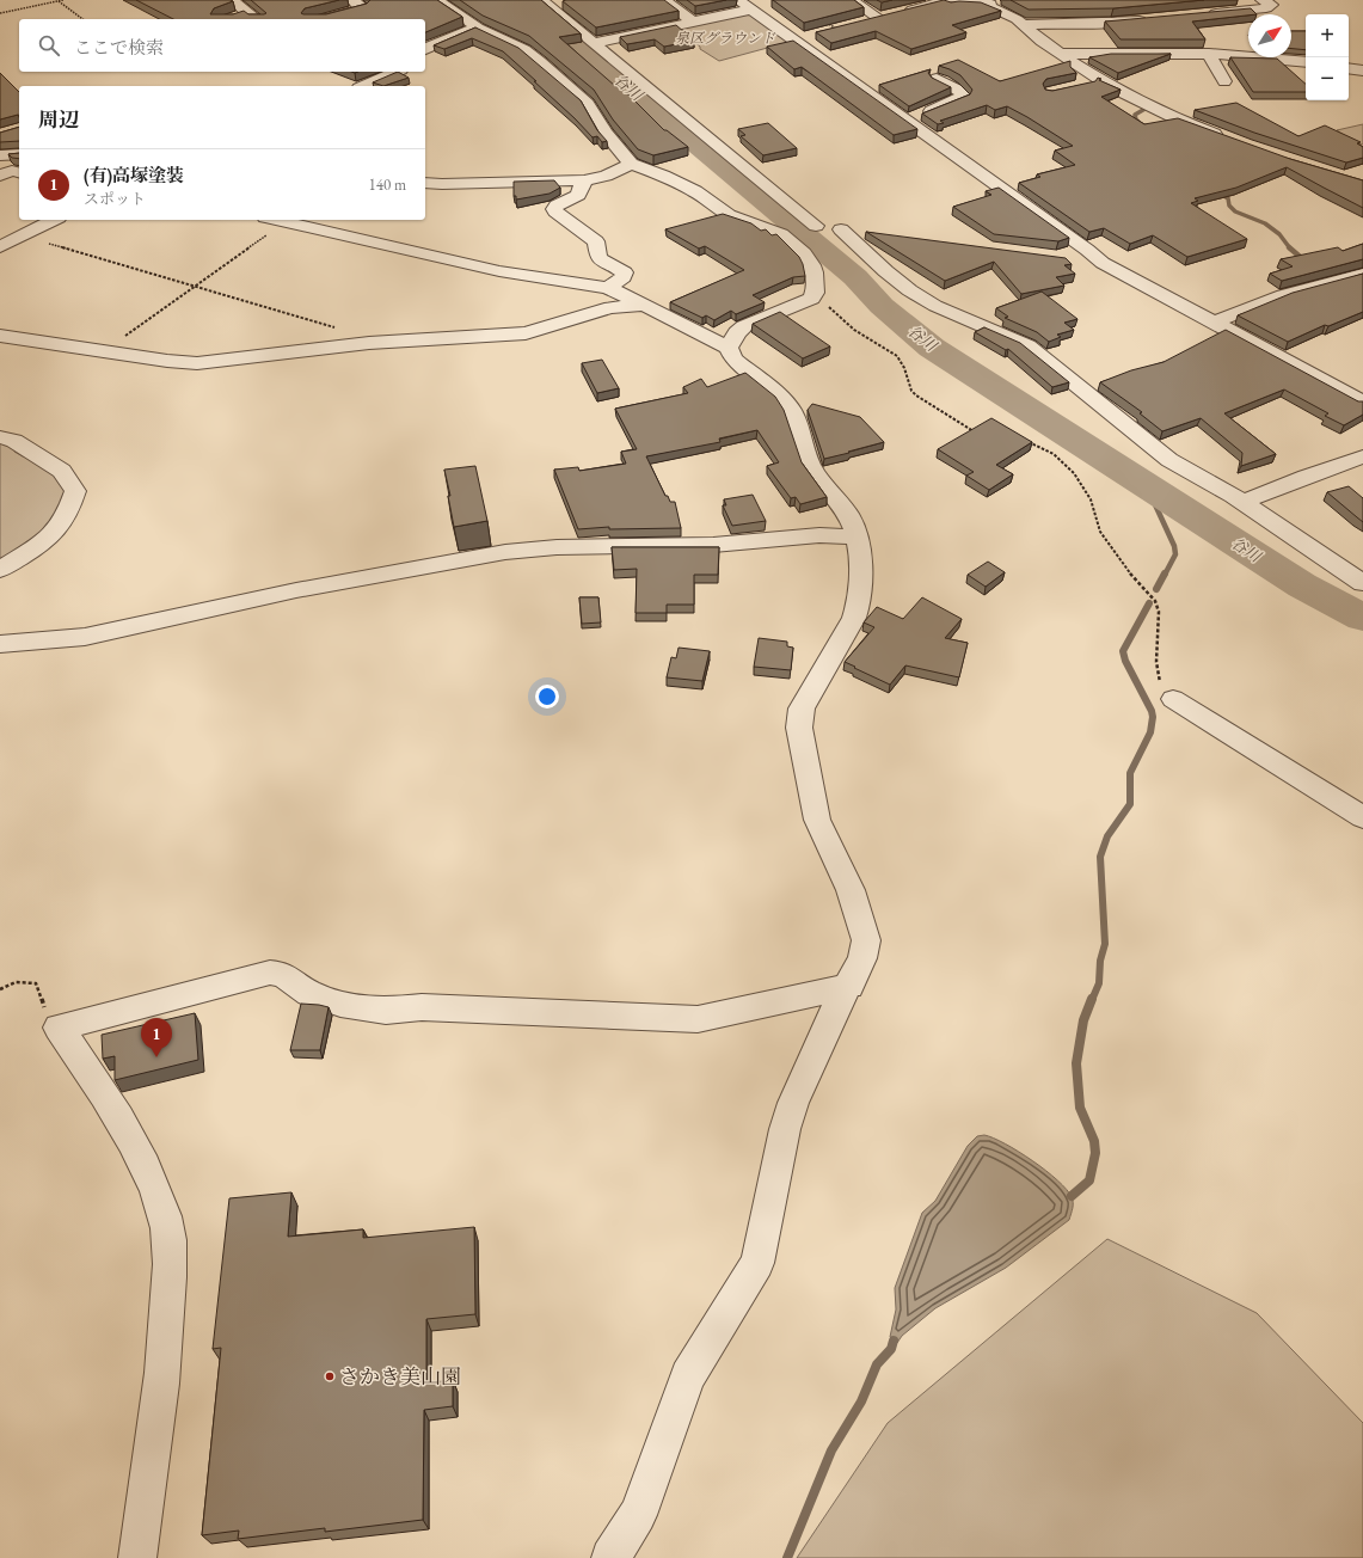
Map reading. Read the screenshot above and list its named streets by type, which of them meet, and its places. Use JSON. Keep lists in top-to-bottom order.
{
  "water": ["谷川"],
  "parks": ["泉区グラウンド"],
  "places": ["さかき美山園"],
  "north": "top right",
  "page": {
    "map_buttons": ["+", "−"],
    "search": "ここで検索",
    "heading": "周辺",
    "list": [
      {
        "mark": "1",
        "name": "(有)高塚塗装",
        "note": "スポット",
        "value": "140 m"
      }
    ],
    "pins": "1"
  }
}
